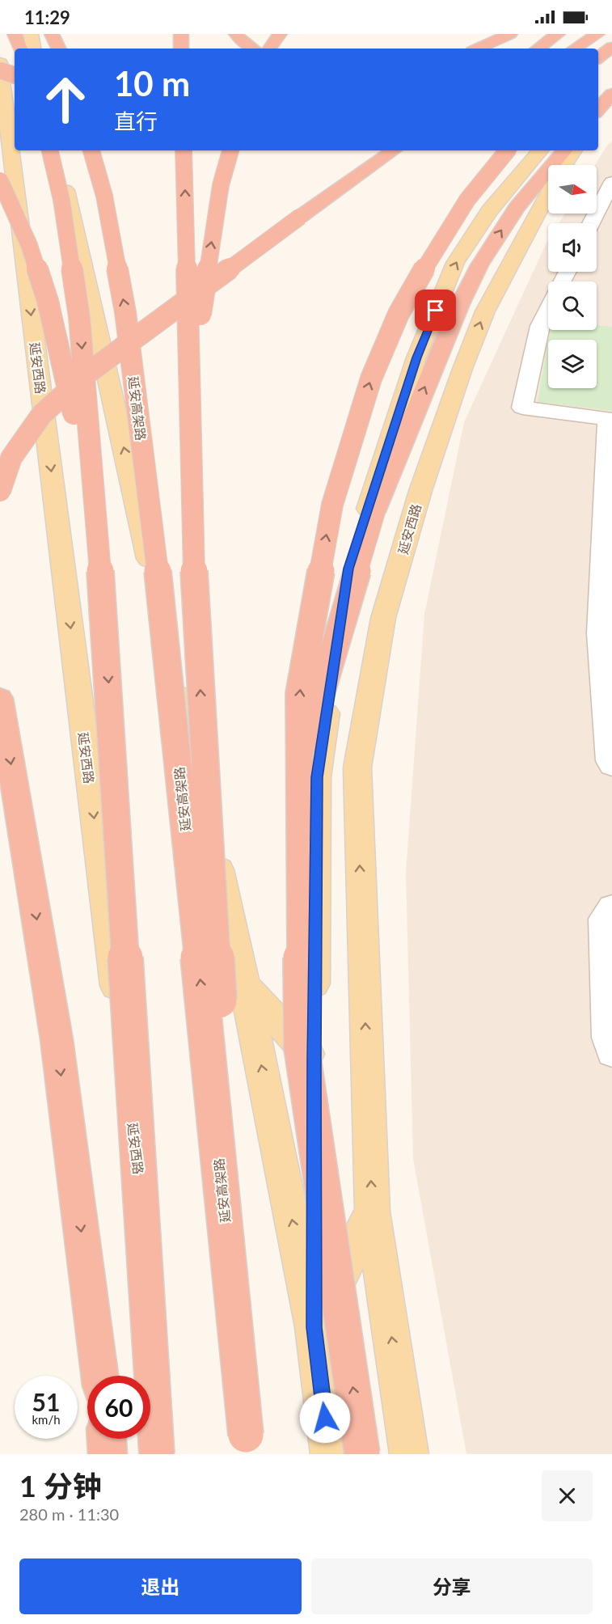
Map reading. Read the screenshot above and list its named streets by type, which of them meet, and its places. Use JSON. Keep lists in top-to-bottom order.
{
  "streets": {
    "highway": ["延安高架路"],
    "main road": ["延安西路"]
  },
  "north": "right",
  "page": {
    "status": "11:29",
    "turn": ["10 m", "直行"],
    "speed": "51 km/h",
    "limit": "60",
    "heading": ["1 分钟", "280 m · 11:30"],
    "buttons": ["退出", "分享"]
  }
}
